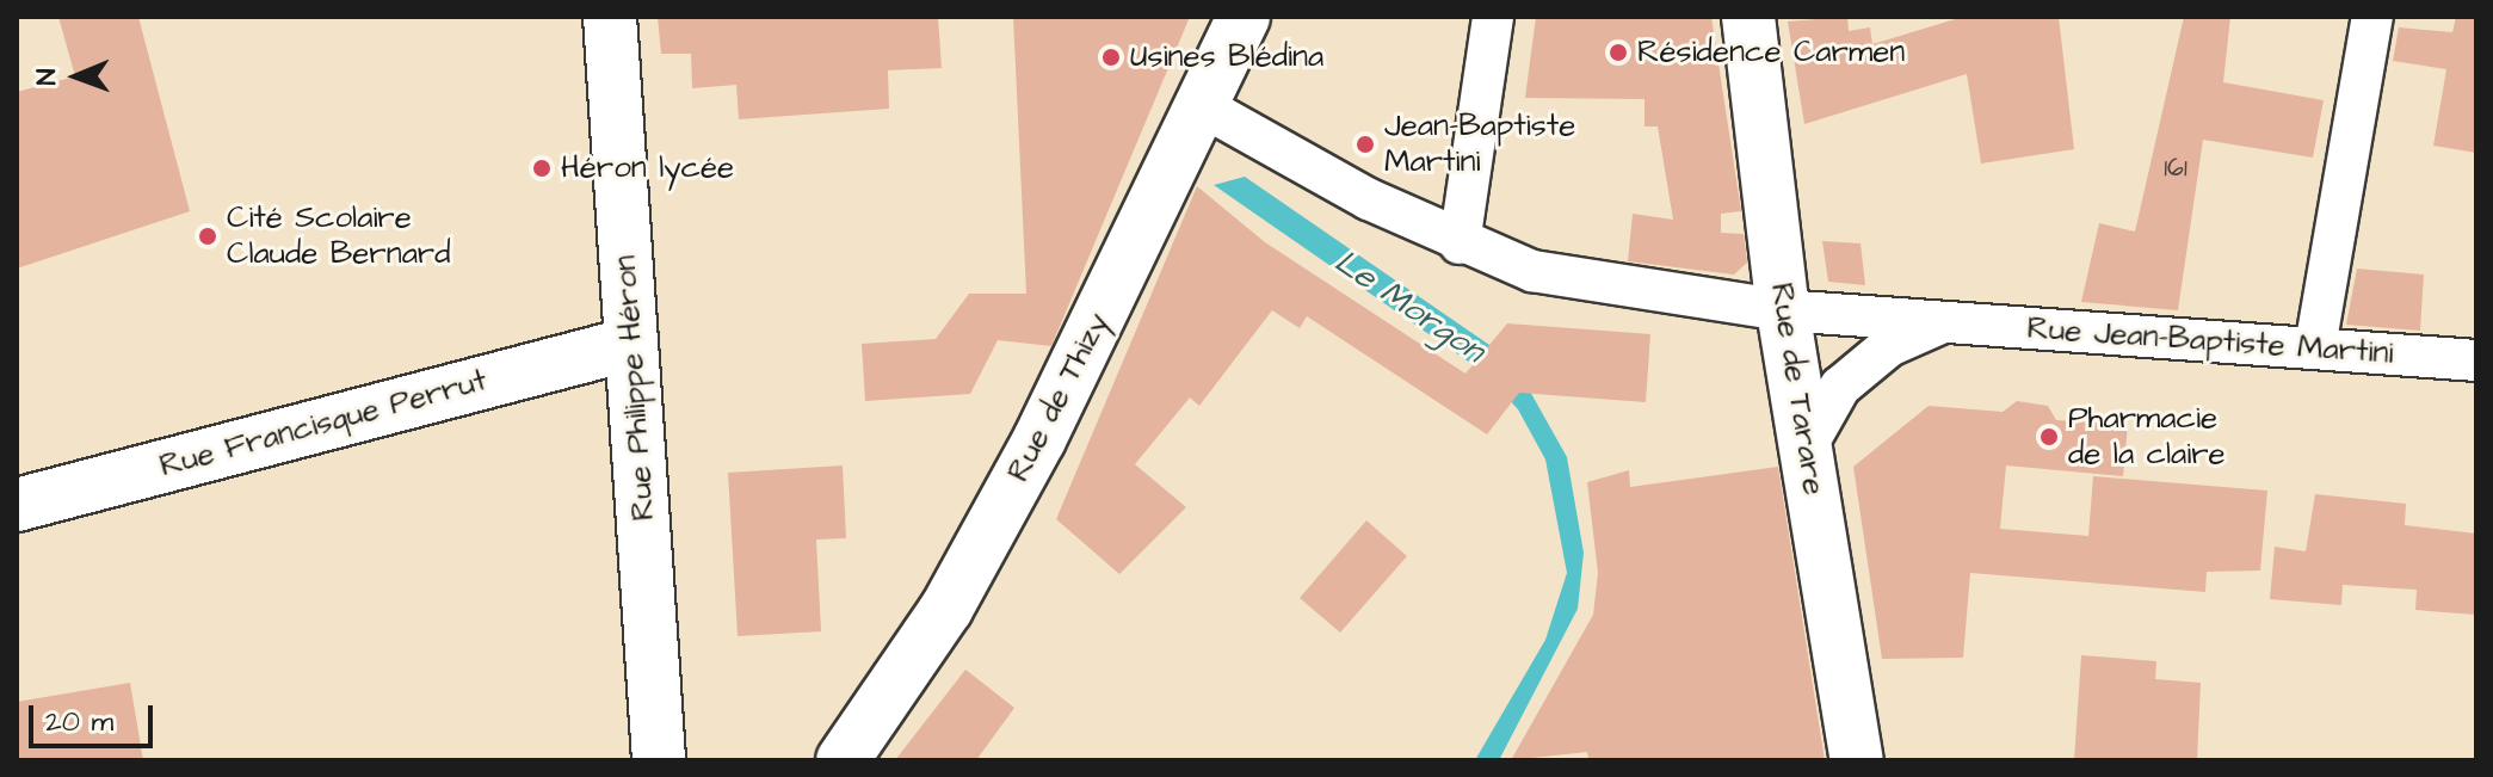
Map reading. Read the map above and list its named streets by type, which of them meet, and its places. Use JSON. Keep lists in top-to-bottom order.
{
  "streets": {
    "main road": [
      "Rue Philippe Héron",
      "Rue de Tarare",
      "Rue de Thizy",
      "Rue Francisque Perrut"
    ],
    "street": ["Rue Jean-Baptiste Martini"]
  },
  "crossings": [
    ["Rue Jean-Baptiste Martini", "Rue de Tarare"],
    ["Rue Jean-Baptiste Martini", "Rue de Thizy"],
    ["Rue Philippe Héron", "Rue Francisque Perrut"]
  ],
  "water": ["Le Morgon"],
  "places": [
    "Résidence Carmen",
    "Usines Blédina",
    "Jean-Baptiste Martini",
    "Héron lycée",
    "Cité Scolaire Claude Bernard",
    "Pharmacie de la claire"
  ],
  "house_numbers": ["161"],
  "scale_bar": "20 m",
  "north": "left"
}
